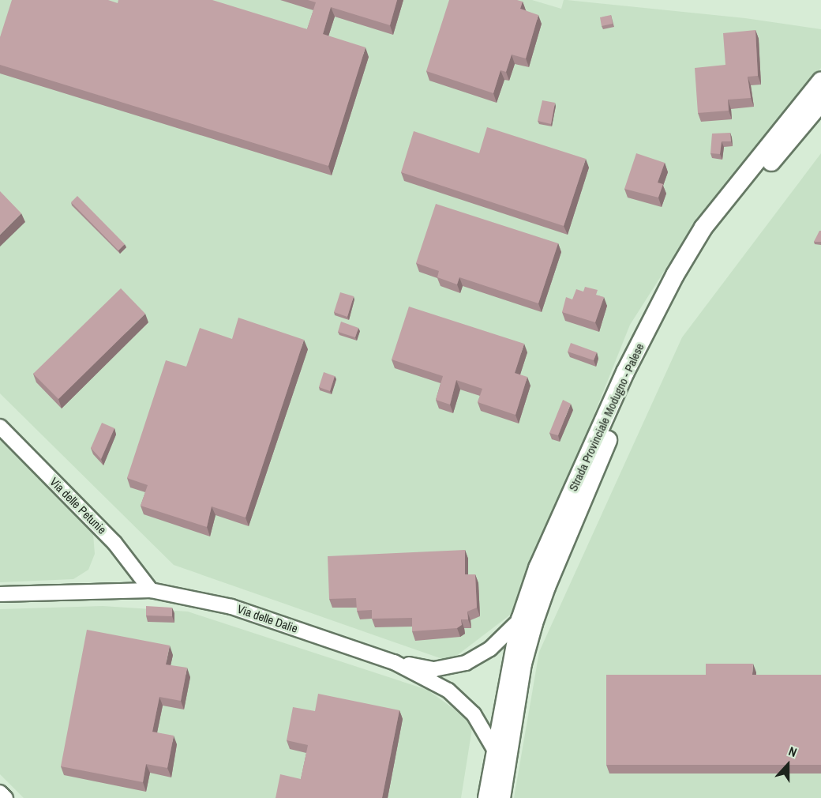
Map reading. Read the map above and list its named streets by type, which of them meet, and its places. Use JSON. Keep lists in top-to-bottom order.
{
  "streets": {
    "main road": ["Strada Provinciale Modugno - Palese"],
    "street": ["Via delle Petunie", "Via delle Dalie"]
  },
  "crossings": [
    ["Strada Provinciale Modugno - Palese", "Via delle Dalie"],
    ["Via delle Petunie", "Via delle Dalie"]
  ],
  "north": "top"
}
